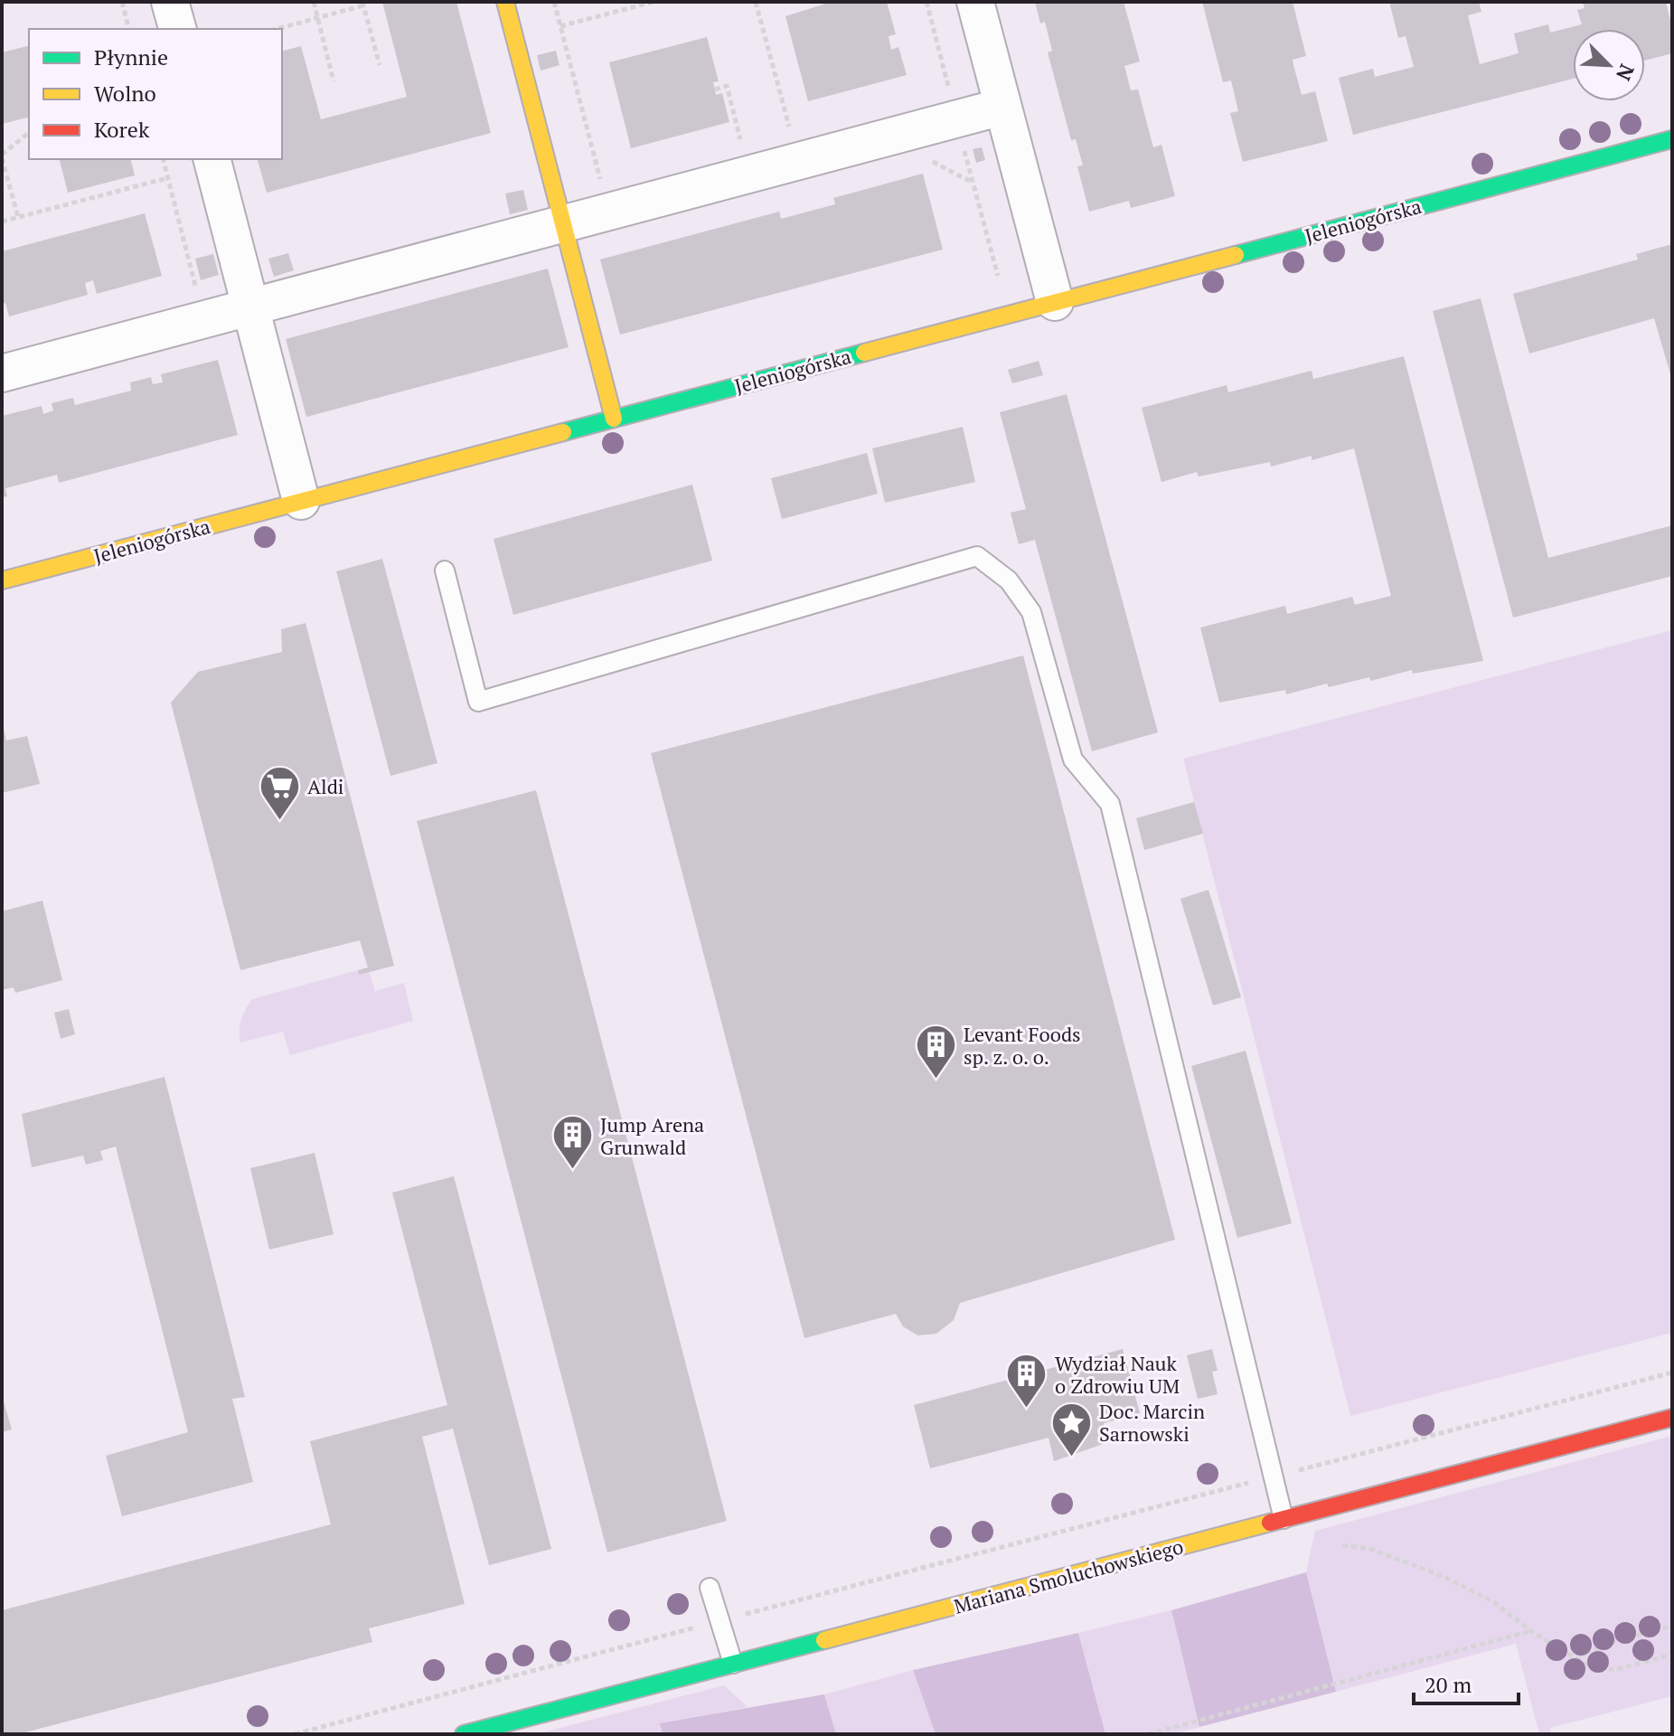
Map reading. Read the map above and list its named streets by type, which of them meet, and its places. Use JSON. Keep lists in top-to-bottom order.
{
  "streets": {
    "street": ["Jeleniogórska", "Mariana Smoluchowskiego"]
  },
  "places": {
    "supermarket": ["Aldi"],
    "building": ["Levant Foods sp. z. o. o.", "Jump Arena Grunwald", "Wydział Nauk o Zdrowiu UM"],
    "place": ["Doc. Marcin Sarnowski"]
  },
  "legend": ["Płynnie", "Wolno", "Korek"],
  "scale_bar": "20 m",
  "north": "bottom right"
}
